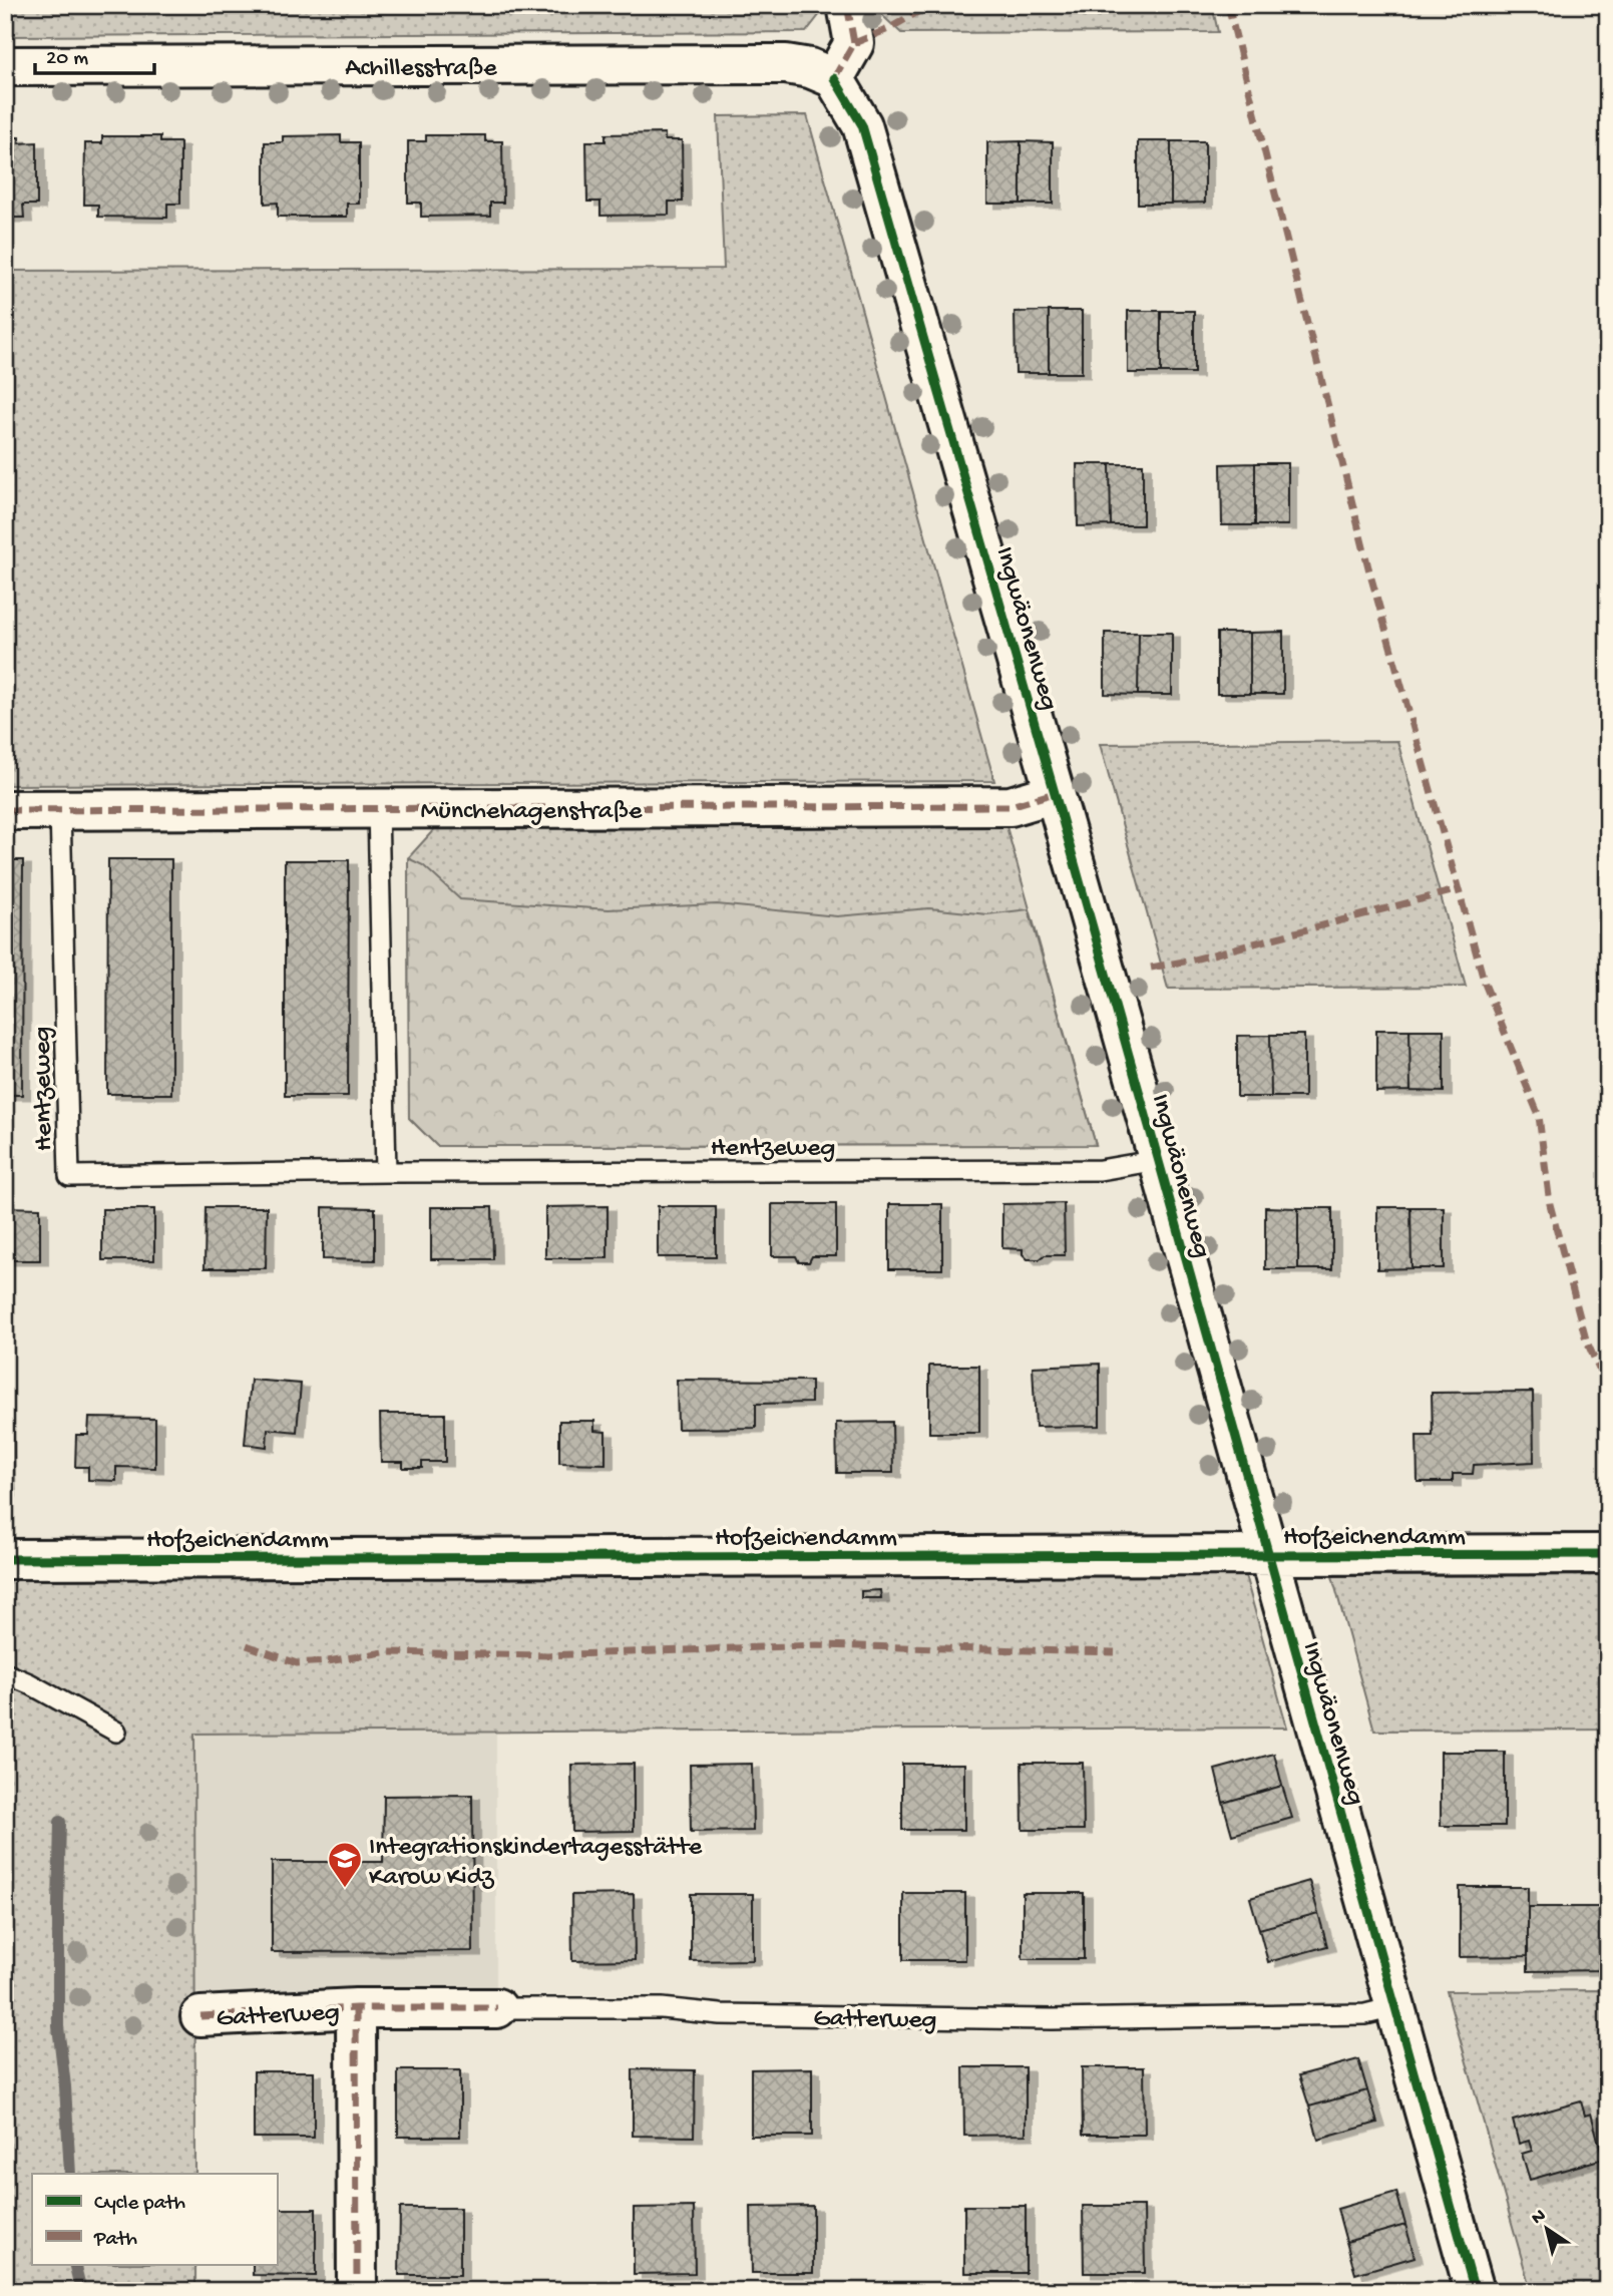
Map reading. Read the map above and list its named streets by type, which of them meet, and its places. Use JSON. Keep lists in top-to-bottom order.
{
  "streets": {
    "street": [
      "Achillesstraße",
      "Ingwäonenweg",
      "Münchehagenstraße",
      "Hofzeichendamm",
      "Gatterweg"
    ],
    "lane": ["Hentzeweg"]
  },
  "crossings": [
    ["Achillesstraße", "Ingwäonenweg"],
    ["Ingwäonenweg", "Münchehagenstraße"],
    ["Ingwäonenweg", "Hentzeweg"],
    ["Ingwäonenweg", "Hofzeichendamm"],
    ["Ingwäonenweg", "Gatterweg"],
    ["Münchehagenstraße", "Hentzeweg"]
  ],
  "places": {
    "school or university": ["Integrationskindertagesstätte Karow Kidz"]
  },
  "legend": ["Cycle path", "Path"],
  "scale_bar": "20 m",
  "north": "top left"
}
